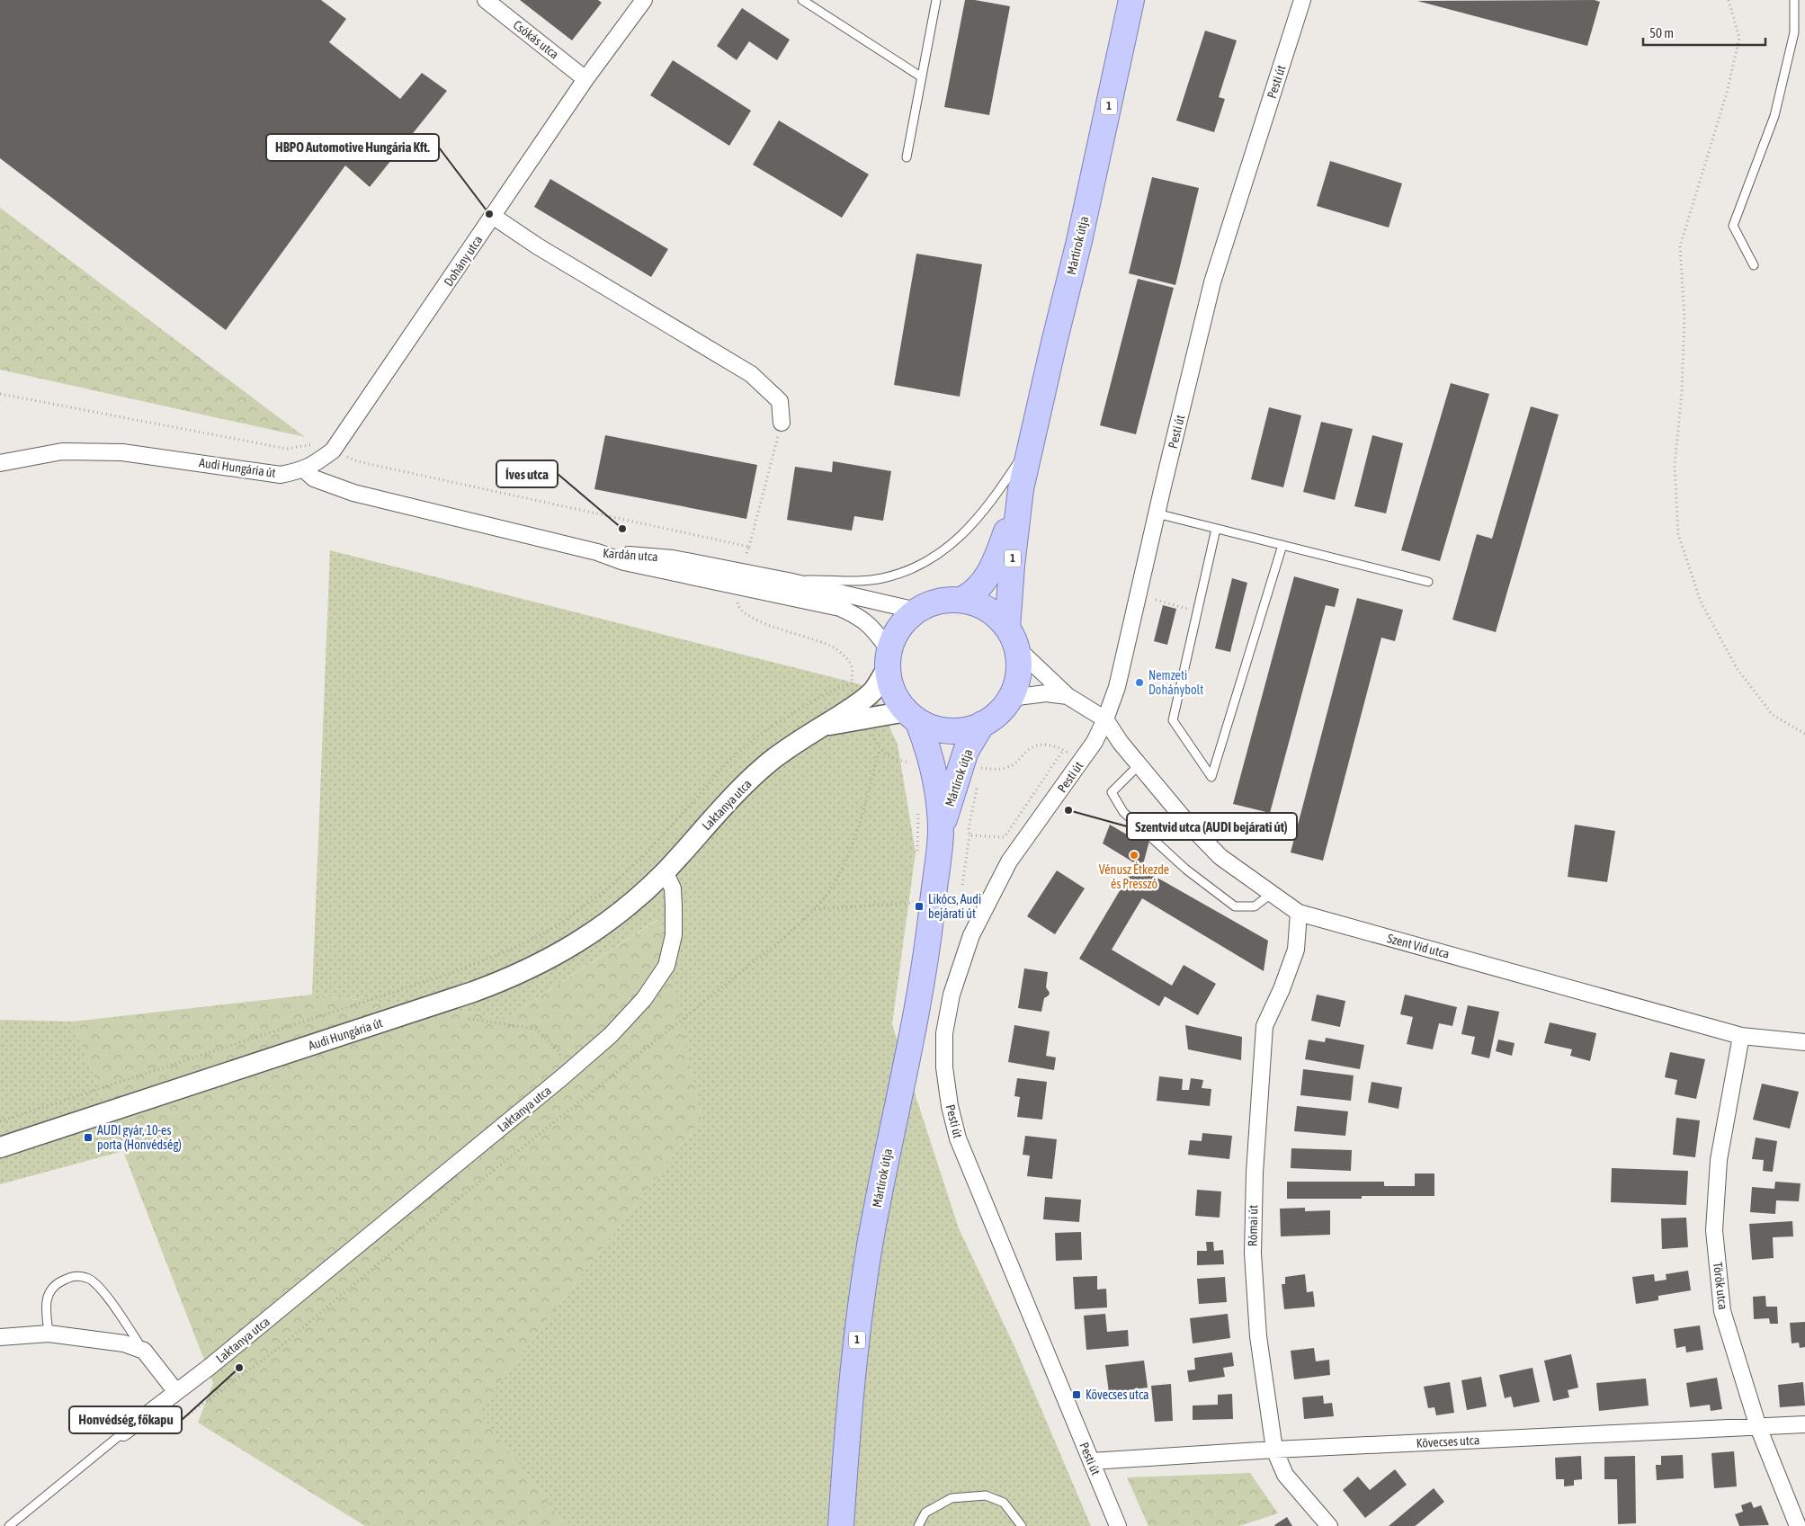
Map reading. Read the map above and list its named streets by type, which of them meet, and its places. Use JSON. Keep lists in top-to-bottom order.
{
  "streets": {
    "main road": ["1", "Mártírok útja"],
    "street": [
      "Csókás utca",
      "Pesti út",
      "Dohány utca",
      "Audi Hungária út",
      "Kardán utca",
      "Laktanya utca",
      "Szent Vid utca",
      "Római út",
      "Török utca",
      "Kövecses utca"
    ]
  },
  "crossings": [
    ["Csókás utca", "Dohány utca"],
    ["Pesti út", "Szent Vid utca"],
    ["Pesti út", "Kövecses utca"],
    ["Mártírok útja", "Kardán utca"],
    ["Mártírok útja", "Laktanya utca"],
    ["Dohány utca", "Audi Hungária út"],
    ["Dohány utca", "Kardán utca"],
    ["Audi Hungária út", "Kardán utca"],
    ["Audi Hungária út", "Laktanya utca"],
    ["Kardán utca", "Laktanya utca"],
    ["Szent Vid utca", "Római út"],
    ["Szent Vid utca", "Török utca"],
    ["Római út", "Kövecses utca"],
    ["Török utca", "Kövecses utca"]
  ],
  "places": {
    "other": [
      "HBPO Automotive Hungária Kft.",
      "Íves utca",
      "Nemzeti Dohánybolt",
      "Szentvid utca (AUDI bejárati út)",
      "Vénusz Étkezde és Presszó",
      "Honvédség, főkapu"
    ],
    "transit": ["Likócs, Audi bejárati út", "AUDI gyár, 10-es porta (Honvédség)", "Kövecses utca"]
  },
  "scale_bar": "50 m"
}
